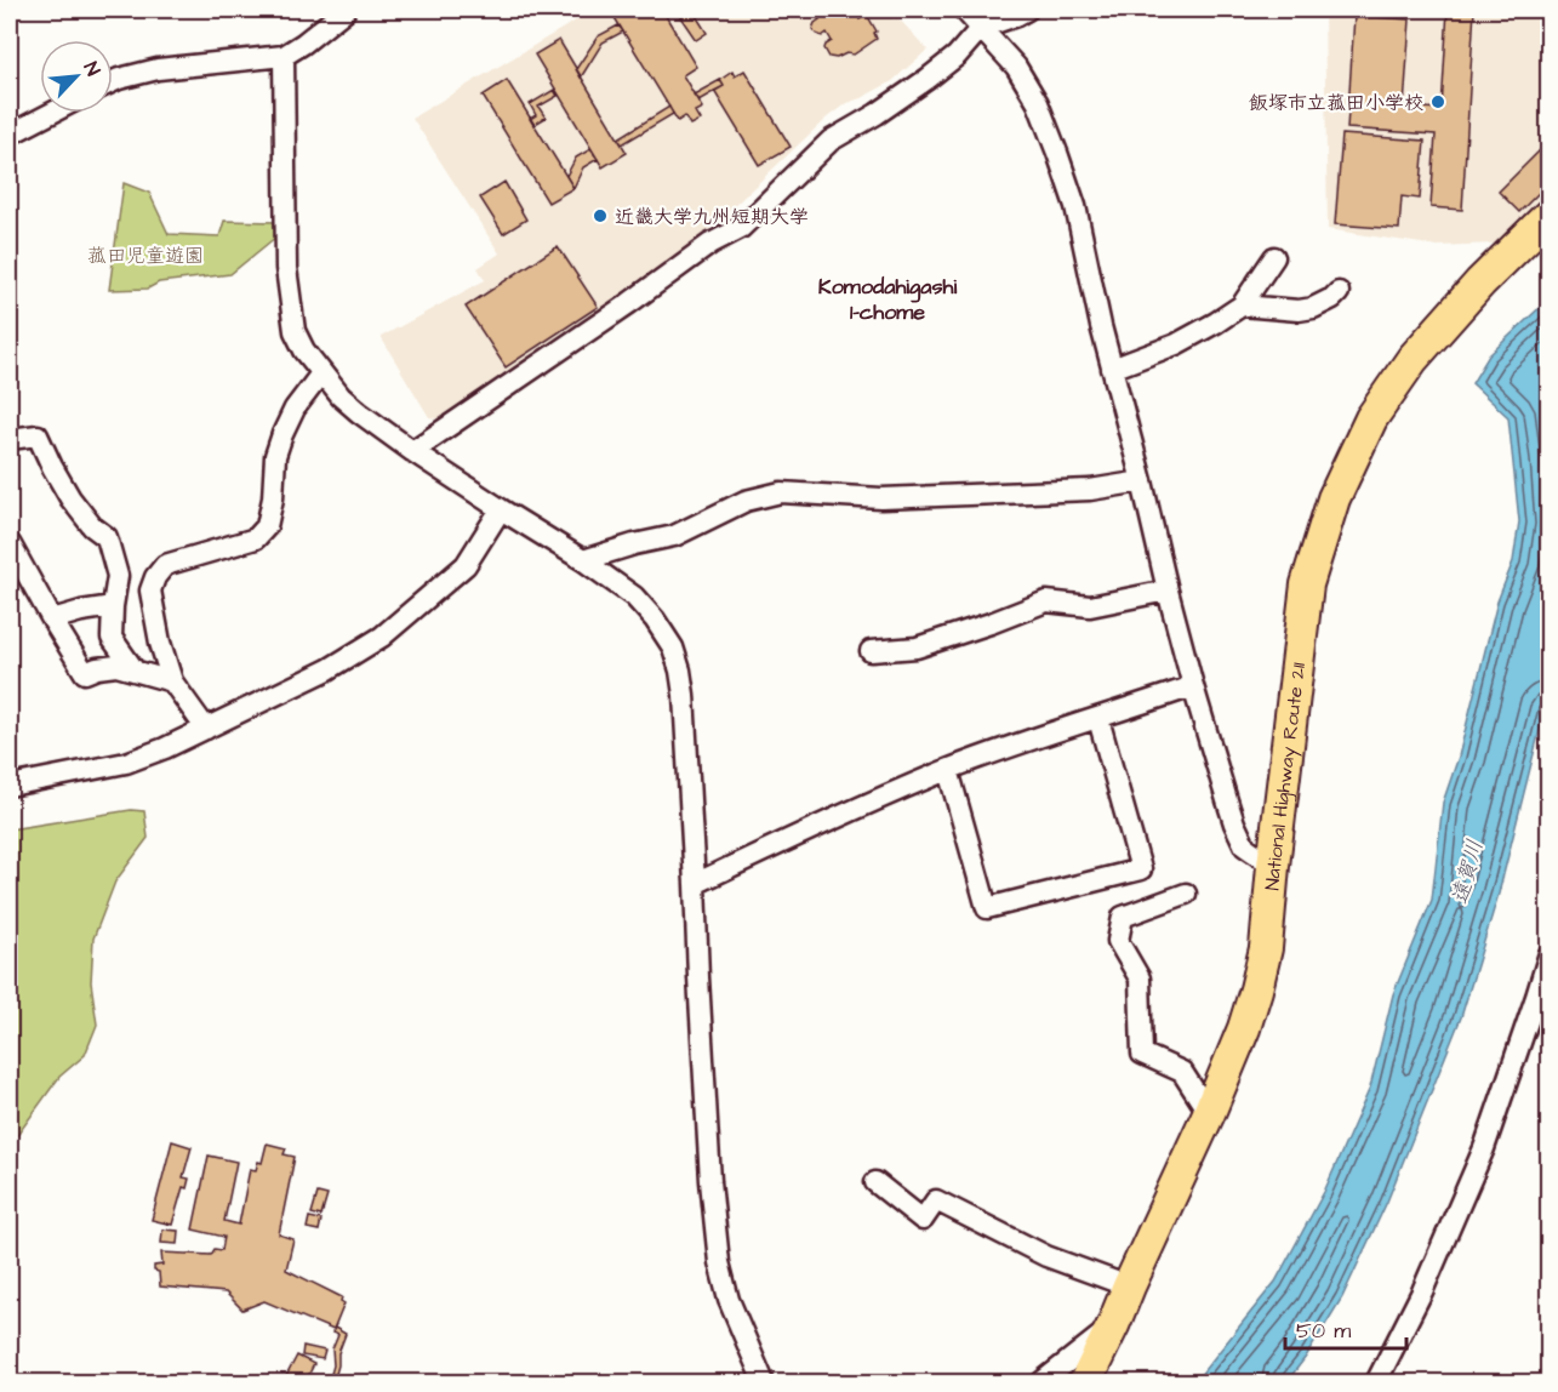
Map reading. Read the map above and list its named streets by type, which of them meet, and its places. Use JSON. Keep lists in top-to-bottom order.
{
  "streets": {
    "highway": ["National Highway Route 211"]
  },
  "districts": ["Komodahigashi 1-chome"],
  "water": ["遠賀川"],
  "parks": ["菰田児童遊園"],
  "places": ["飯塚市立菰田小学校", "近畿大学九州短期大学"],
  "scale_bar": "50 m",
  "north": "top right"
}
